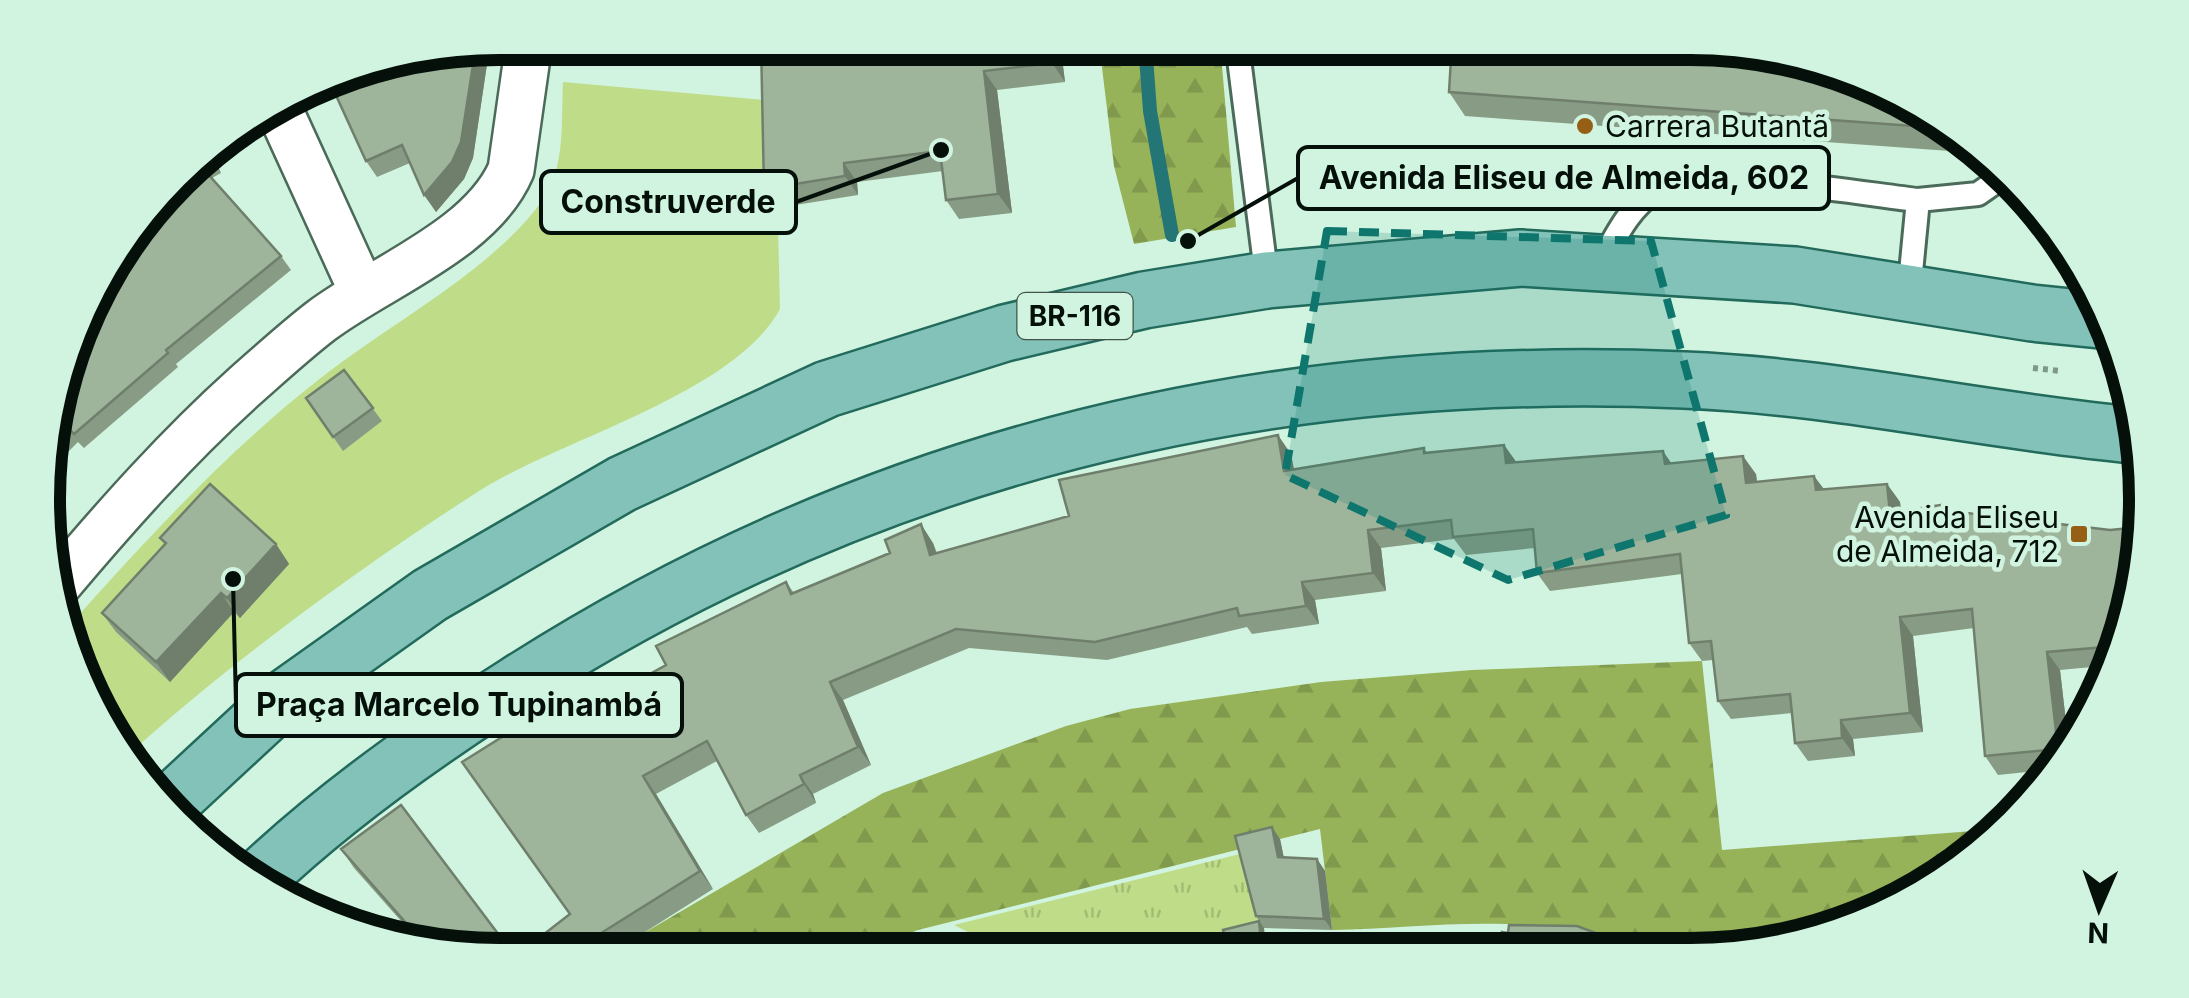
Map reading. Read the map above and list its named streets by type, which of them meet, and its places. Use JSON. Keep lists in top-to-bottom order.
{
  "streets": {
    "main road": ["BR-116"]
  },
  "places": {
    "other": [
      "Carrera Butantã",
      "Construverde",
      "Avenida Eliseu de Almeida, 602",
      "Praça Marcelo Tupinambá"
    ],
    "transit": ["Avenida Eliseu de Almeida, 712"]
  },
  "north": "bottom"
}
